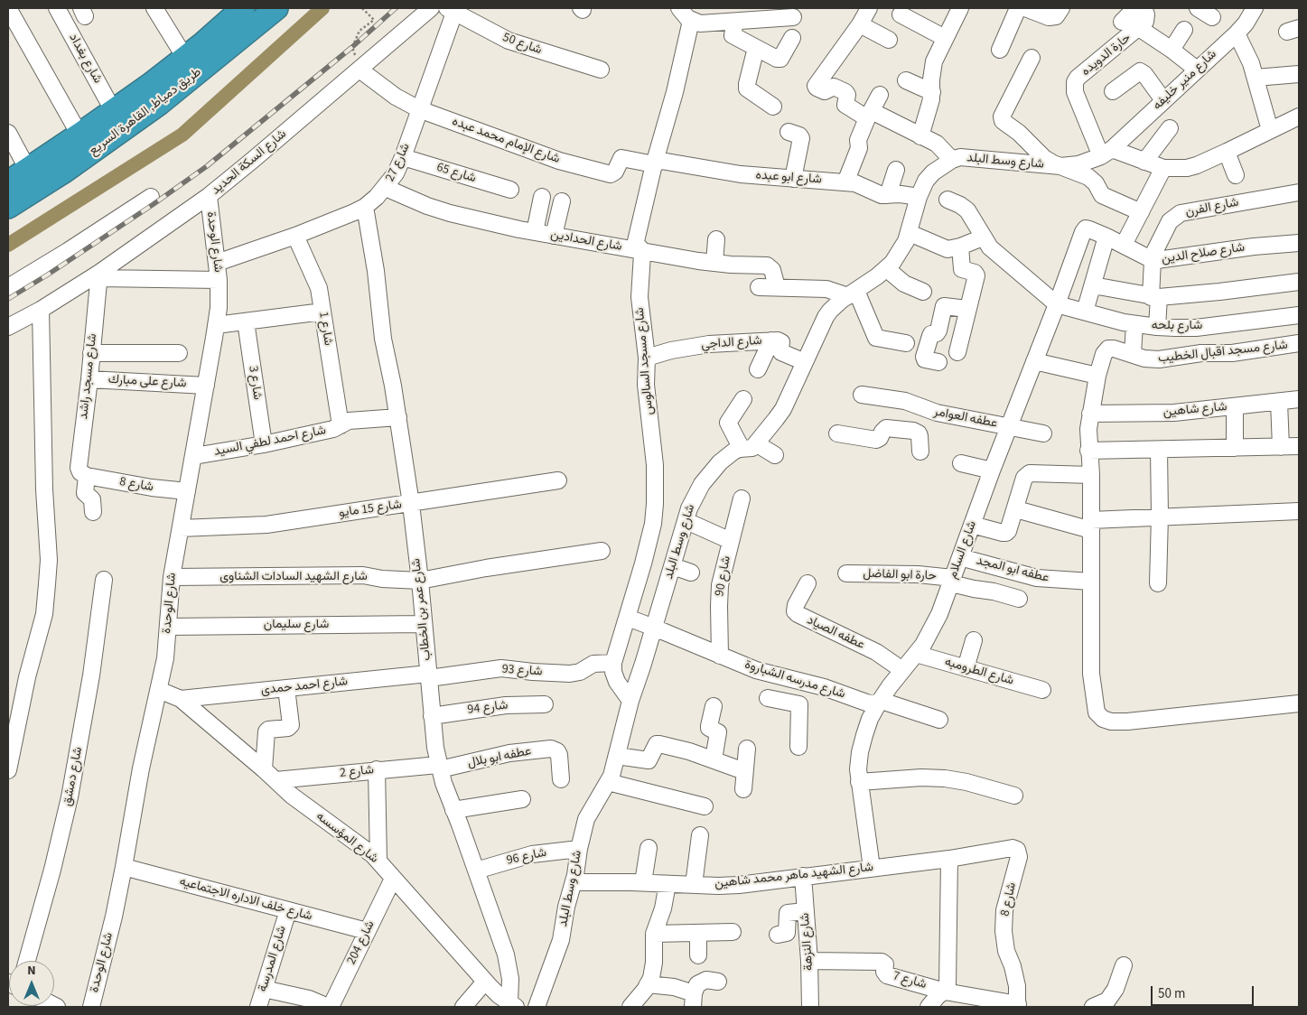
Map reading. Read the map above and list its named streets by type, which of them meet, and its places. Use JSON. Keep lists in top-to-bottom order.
{
  "streets": {
    "highway": ["طريق دمياط, القاهرة السريع"],
    "street": [
      "شارع 50",
      "حارة الدويده",
      "شارع بغداد",
      "شارع منير خليفه",
      "شارع الإمام محمد عبده",
      "شارع وسط البلد",
      "شارع السكة الحديد",
      "شارع 27",
      "شارع 65",
      "شارع ابو عبده",
      "شارع الفرن",
      "شارع الحدادين",
      "شارع الوحدة",
      "شارع صلاح الدين",
      "شارع بلحه",
      "شارع 1",
      "شارع الداجي",
      "شارع مسجد اقبال الخطيب",
      "شارع مسجد السالوس",
      "شارع مسجد راشد",
      "شارع على مبارك",
      "شارع 3",
      "شارع شاهين",
      "عطفه العوامر",
      "شارع احمد لطفي السيد",
      "شارع 8",
      "شارع 15 مايو",
      "شارع السلام",
      "عطفه ابو المجد",
      "حارة ابو الفاضل",
      "شارع 90",
      "شارع الشهيد السادات الشناوى",
      "شارع عمر بن الخطاب",
      "شارع سليمان",
      "عطفه الصياد",
      "شارع 93",
      "شارع الطرومبه",
      "شارع مدرسه الشباروة",
      "شارع احمد حمدى",
      "شارع 94",
      "عطفه ابو بلال",
      "شارع 2",
      "شارع دمشق",
      "شارع المؤسسه",
      "شارع 96",
      "شارع الشهيد ماهر محمد شاهين",
      "شارع خلف الاداره الاجتماعيه",
      "شارع النزهة",
      "شارع 204",
      "شارع المدرسة",
      "شارع 7"
    ]
  },
  "crossings": [
    ["شارع 50", "شارع 27"],
    ["حارة الدويده", "شارع منير خليفه"],
    ["حارة الدويده", "شارع وسط البلد"],
    ["شارع بغداد", "طريق دمياط, القاهرة السريع"],
    ["شارع منير خليفه", "شارع وسط البلد"],
    ["شارع الإمام محمد عبده", "شارع السكة الحديد"],
    ["شارع الإمام محمد عبده", "شارع 27"],
    ["شارع الإمام محمد عبده", "شارع ابو عبده"],
    ["شارع الإمام محمد عبده", "شارع مسجد السالوس"],
    ["شارع وسط البلد", "شارع ابو عبده"],
    ["شارع وسط البلد", "شارع الداجي"],
    ["شارع وسط البلد", "شارع مدرسه الشباروة"],
    ["شارع وسط البلد", "شارع 96"],
    ["شارع وسط البلد", "شارع الشهيد ماهر محمد شاهين"],
    ["شارع السكة الحديد", "شارع الوحدة"],
    ["شارع السكة الحديد", "شارع مسجد راشد"],
    ["شارع 27", "شارع 65"],
    ["شارع 27", "شارع الحدادين"],
    ["شارع 27", "شارع الوحدة"],
    ["شارع 27", "شارع 1"],
    ["شارع 27", "شارع عمر بن الخطاب"],
    ["شارع ابو عبده", "شارع مسجد السالوس"],
    ["شارع الفرن", "شارع صلاح الدين"],
    ["شارع الحدادين", "شارع مسجد السالوس"],
    ["شارع الوحدة", "شارع على مبارك"],
    ["شارع الوحدة", "شارع احمد لطفي السيد"],
    ["شارع الوحدة", "شارع 8"],
    ["شارع الوحدة", "شارع 15 مايو"],
    ["شارع الوحدة", "شارع الشهيد السادات الشناوى"],
    ["شارع الوحدة", "شارع سليمان"],
    ["شارع الوحدة", "شارع المؤسسه"],
    ["شارع الوحدة", "شارع خلف الاداره الاجتماعيه"],
    ["شارع صلاح الدين", "شارع السلام"],
    ["شارع بلحه", "شارع السلام"],
    ["شارع 1", "شارع احمد لطفي السيد"],
    ["شارع الداجي", "شارع مسجد السالوس"],
    ["شارع مسجد اقبال الخطيب", "شارع شاهين"],
    ["شارع مسجد اقبال الخطيب", "عطفه ابو المجد"],
    ["شارع مسجد السالوس", "شارع 93"],
    ["شارع مسجد السالوس", "شارع مدرسه الشباروة"],
    ["شارع مسجد راشد", "شارع على مبارك"],
    ["شارع مسجد راشد", "شارع 8"],
    ["شارع 3", "شارع احمد لطفي السيد"],
    ["عطفه العوامر", "شارع السلام"],
    ["شارع احمد لطفي السيد", "شارع عمر بن الخطاب"],
    ["شارع 8", "شارع الشهيد ماهر محمد شاهين"],
    ["شارع 8", "شارع 7"],
    ["شارع 15 مايو", "شارع عمر بن الخطاب"],
    ["شارع السلام", "عطفه ابو المجد"],
    ["شارع السلام", "حارة ابو الفاضل"],
    ["شارع السلام", "عطفه الصياد"],
    ["شارع السلام", "شارع الطرومبه"],
    ["شارع السلام", "شارع مدرسه الشباروة"],
    ["شارع السلام", "شارع الشهيد ماهر محمد شاهين"],
    ["شارع 90", "شارع مدرسه الشباروة"],
    ["شارع الشهيد السادات الشناوى", "شارع عمر بن الخطاب"],
    ["شارع عمر بن الخطاب", "شارع سليمان"],
    ["شارع عمر بن الخطاب", "شارع 93"],
    ["شارع عمر بن الخطاب", "شارع احمد حمدى"],
    ["شارع عمر بن الخطاب", "شارع 94"],
    ["شارع عمر بن الخطاب", "عطفه ابو بلال"],
    ["شارع عمر بن الخطاب", "شارع 2"],
    ["شارع عمر بن الخطاب", "شارع المؤسسه"],
    ["شارع عمر بن الخطاب", "شارع 96"],
    ["شارع 93", "شارع احمد حمدى"],
    ["شارع احمد حمدى", "شارع المؤسسه"],
    ["عطفه ابو بلال", "شارع 2"],
    ["شارع 2", "شارع المؤسسه"],
    ["شارع المؤسسه", "شارع 204"],
    ["شارع الشهيد ماهر محمد شاهين", "شارع النزهة"],
    ["شارع خلف الاداره الاجتماعيه", "شارع 204"],
    ["شارع خلف الاداره الاجتماعيه", "شارع المدرسة"],
    ["شارع النزهة", "شارع 7"]
  ],
  "scale_bar": "50 m",
  "north": "top"
}
